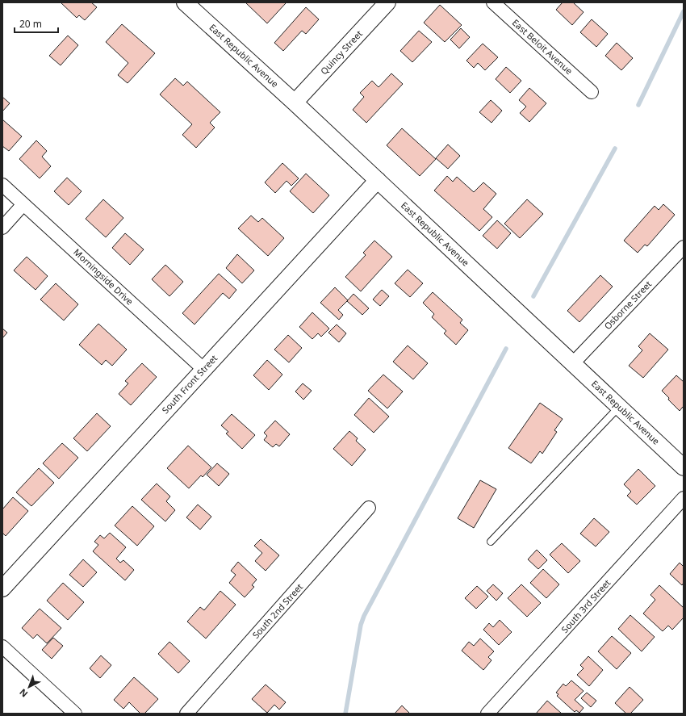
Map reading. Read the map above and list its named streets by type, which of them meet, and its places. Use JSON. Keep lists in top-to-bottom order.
{
  "streets": {
    "street": [
      "East Beloit Avenue",
      "Quincy Street",
      "East Republic Avenue",
      "Morningside Drive",
      "Osborne Street",
      "South Front Street",
      "South 3rd Street",
      "South 2nd Street"
    ]
  },
  "crossings": [
    ["Quincy Street", "East Republic Avenue"],
    ["East Republic Avenue", "Osborne Street"],
    ["East Republic Avenue", "South Front Street"],
    ["Morningside Drive", "South Front Street"]
  ],
  "scale_bar": "20 m",
  "north": "bottom left"
}
